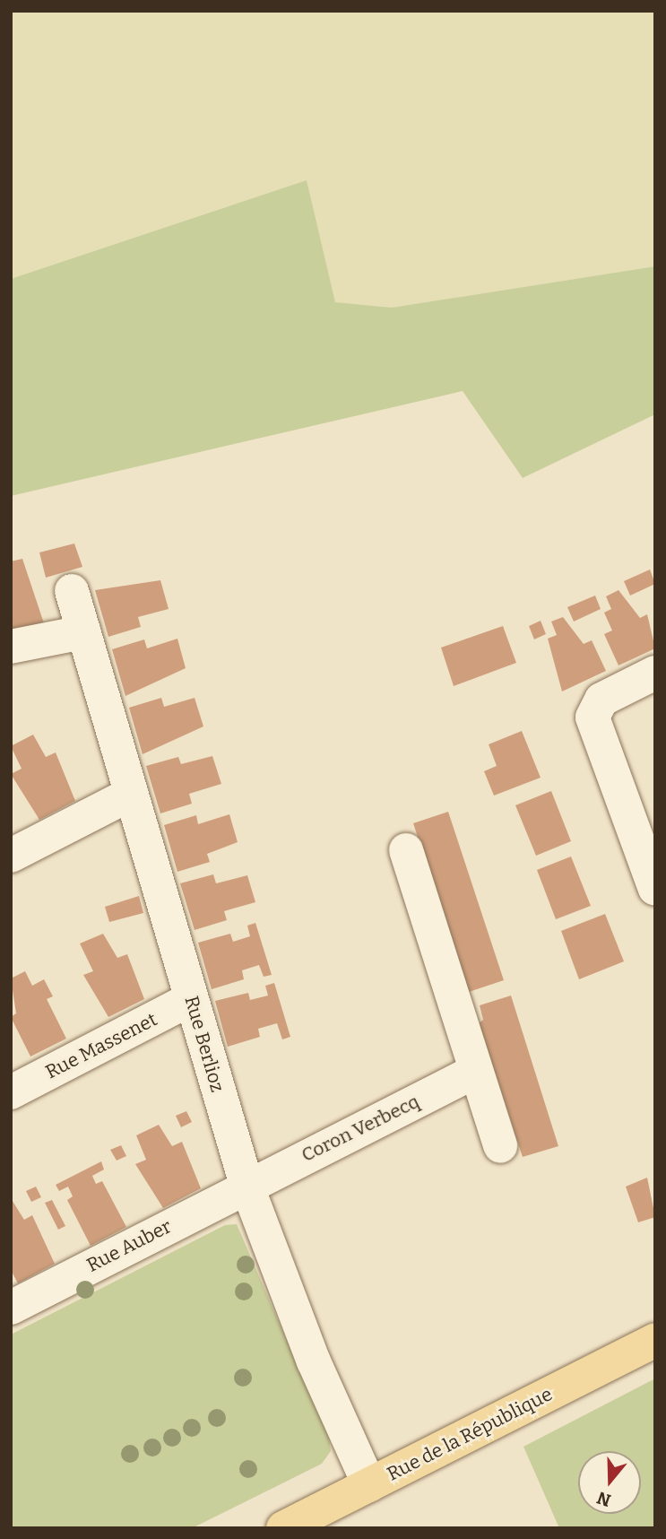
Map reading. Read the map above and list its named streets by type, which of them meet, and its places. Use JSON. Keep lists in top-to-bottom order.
{
  "streets": {
    "main road": ["Rue de la République"],
    "street": [
      "Rue Berlioz",
      "Rue Massenet",
      "Coron Verbecq",
      "Rue Auber"
    ]
  },
  "crossings": [
    ["Rue Berlioz", "Rue Massenet"],
    ["Rue Berlioz", "Coron Verbecq"],
    ["Rue Berlioz", "Rue Auber"],
    ["Rue Berlioz", "Rue de la République"],
    ["Coron Verbecq", "Rue Auber"]
  ],
  "north": "bottom"
}
